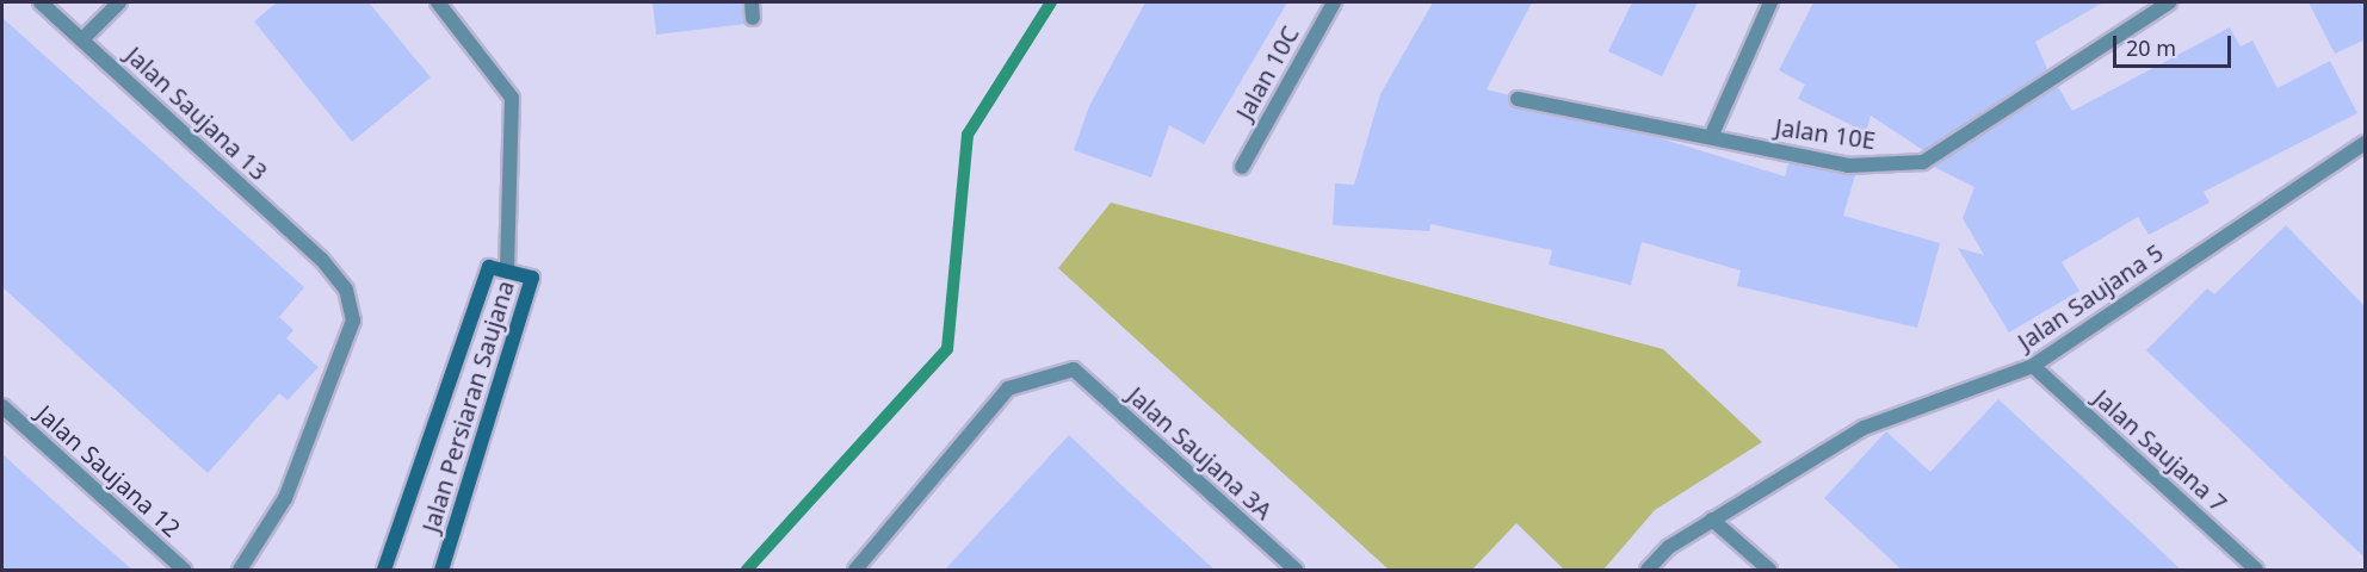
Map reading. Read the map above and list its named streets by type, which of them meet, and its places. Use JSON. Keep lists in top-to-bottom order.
{
  "streets": {
    "street": [
      "Jalan 10C",
      "Jalan Saujana 13",
      "Jalan 10E",
      "Jalan Saujana 5",
      "Jalan Persiaran Saujana",
      "Jalan Saujana 7",
      "Jalan Saujana 3A",
      "Jalan Saujana 12"
    ]
  },
  "crossings": [
    ["Jalan Saujana 5", "Jalan Saujana 7"]
  ],
  "scale_bar": "20 m"
}
